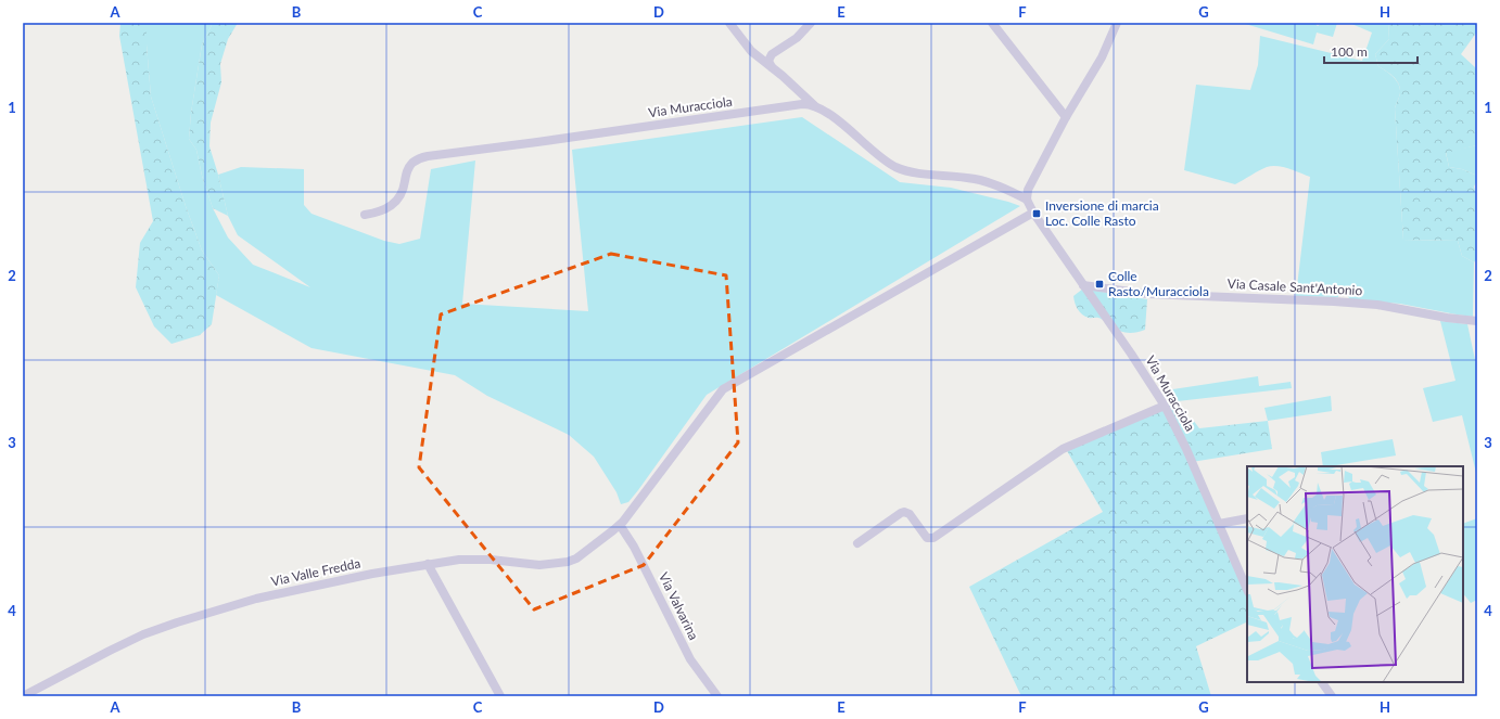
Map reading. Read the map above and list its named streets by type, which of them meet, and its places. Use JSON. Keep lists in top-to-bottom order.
{
  "streets": {
    "street": [
      "Via Muracciola",
      "Via Casale Sant'Antonio",
      "Via Valle Fredda",
      "Via Valvarina"
    ]
  },
  "crossings": [
    ["Via Muracciola", "Via Casale Sant'Antonio"],
    ["Via Muracciola", "Via Valle Fredda"],
    ["Via Valle Fredda", "Via Valvarina"]
  ],
  "places": {
    "transit": ["Inversione di marcia Loc. Colle Rasto", "Colle Rasto/Muracciola"]
  },
  "scale_bar": "100 m",
  "grid": {
    "columns": [
      "A",
      "B",
      "C",
      "D",
      "E",
      "F",
      "G",
      "H"
    ],
    "rows": [
      "1",
      "2",
      "3",
      "4"
    ]
  }
}
